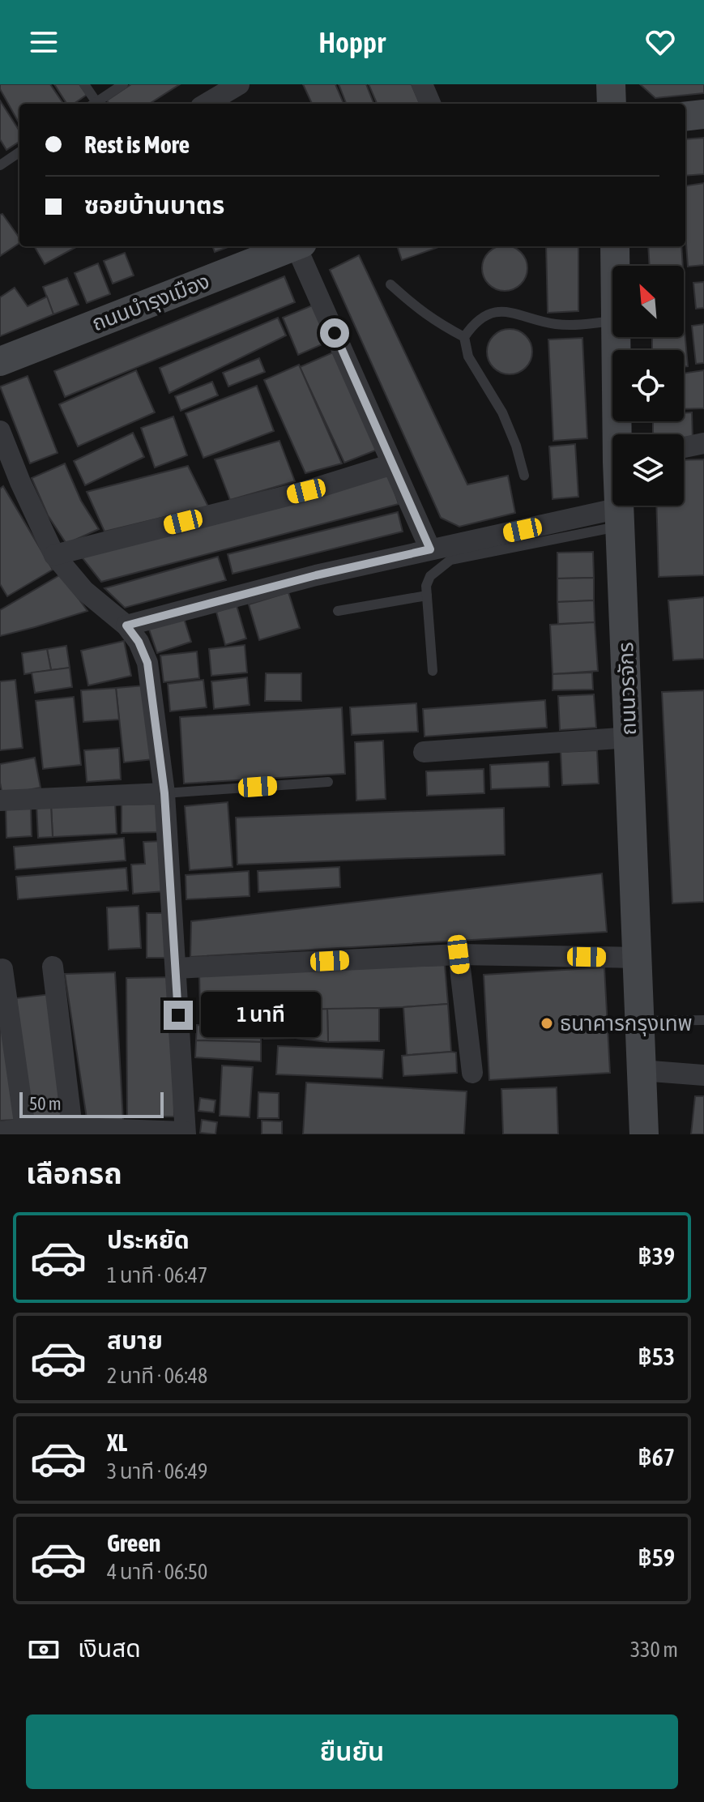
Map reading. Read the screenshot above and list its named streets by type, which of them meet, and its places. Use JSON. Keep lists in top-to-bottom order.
{
  "streets": {
    "main road": ["ถนนบำรุงเมือง", "ถนนวรจักร"]
  },
  "places": ["ธนาคารกรุงเทพ"],
  "scale_bar": "50 m",
  "north": "top left",
  "page": {
    "header": "Hoppr",
    "banner": ["Rest is More", "ซอยบ้านบาตร"],
    "bubble": "1 นาที",
    "scale": "50 m",
    "heading": "เลือกรถ",
    "list": [
      {
        "name": "ประหยัด",
        "note": "1 นาที · 06:47",
        "value": "฿39"
      },
      {
        "name": "สบาย",
        "note": "2 นาที · 06:48",
        "value": "฿53"
      },
      {
        "name": "XL",
        "note": "3 นาที · 06:49",
        "value": "฿67"
      },
      {
        "name": "Green",
        "note": "4 นาที · 06:50",
        "value": "฿59"
      }
    ],
    "pay": ["เงินสด", "330 m"],
    "buttons": "ยืนยัน"
  }
}
